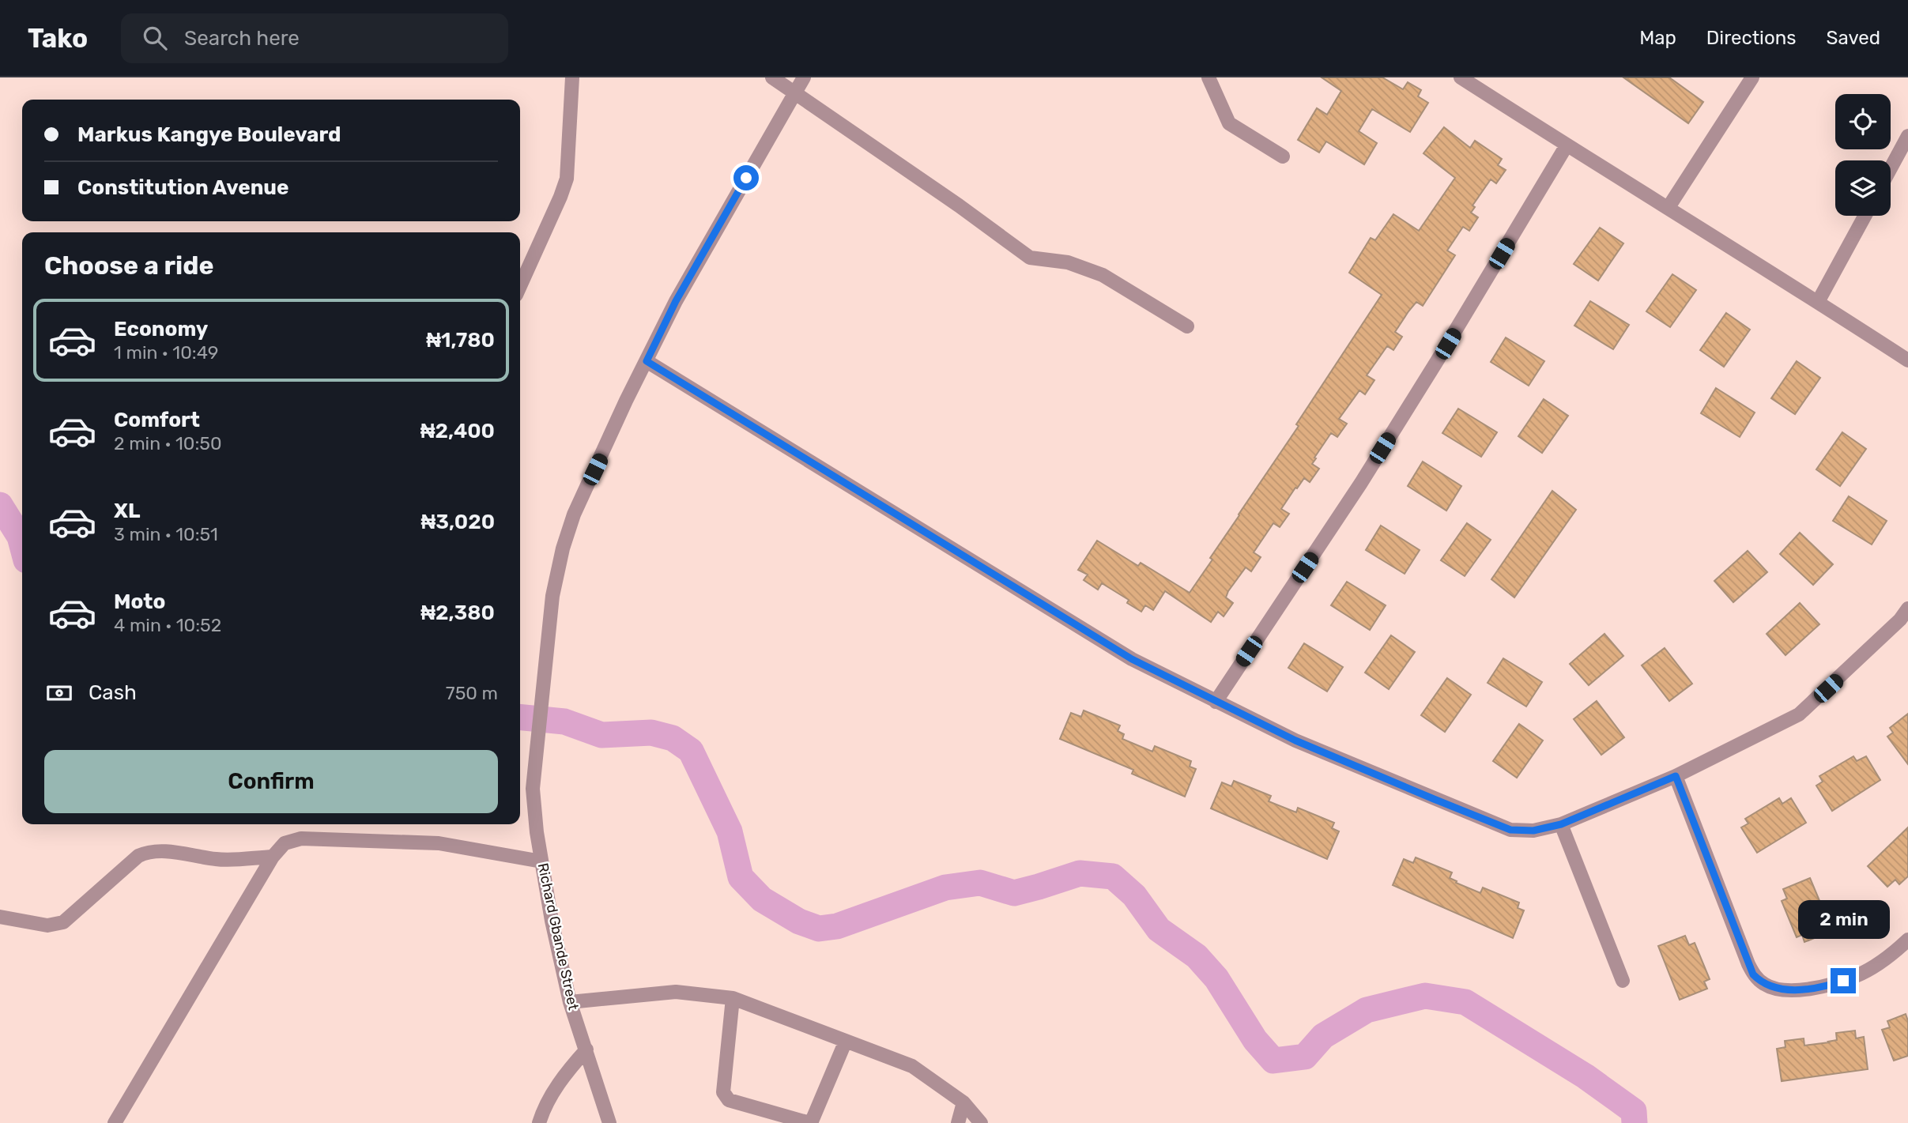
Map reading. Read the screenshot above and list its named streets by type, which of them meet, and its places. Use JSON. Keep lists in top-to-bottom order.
{
  "streets": {
    "street": ["Richard Gbande Street"]
  },
  "page": {
    "header": "Tako",
    "search": "Search here",
    "nav": ["Map", "Directions", "Saved"],
    "banner": ["Markus Kangye Boulevard", "Constitution Avenue"],
    "heading": "Choose a ride",
    "list": [
      {
        "name": "Economy",
        "note": "1 min · 10:49",
        "value": "₦1,780"
      },
      {
        "name": "Comfort",
        "note": "2 min · 10:50",
        "value": "₦2,400"
      },
      {
        "name": "XL",
        "note": "3 min · 10:51",
        "value": "₦3,020"
      },
      {
        "name": "Moto",
        "note": "4 min · 10:52",
        "value": "₦2,380"
      }
    ],
    "pay": ["Cash", "750 m"],
    "buttons": "Confirm",
    "bubble": "2 min"
  }
}
